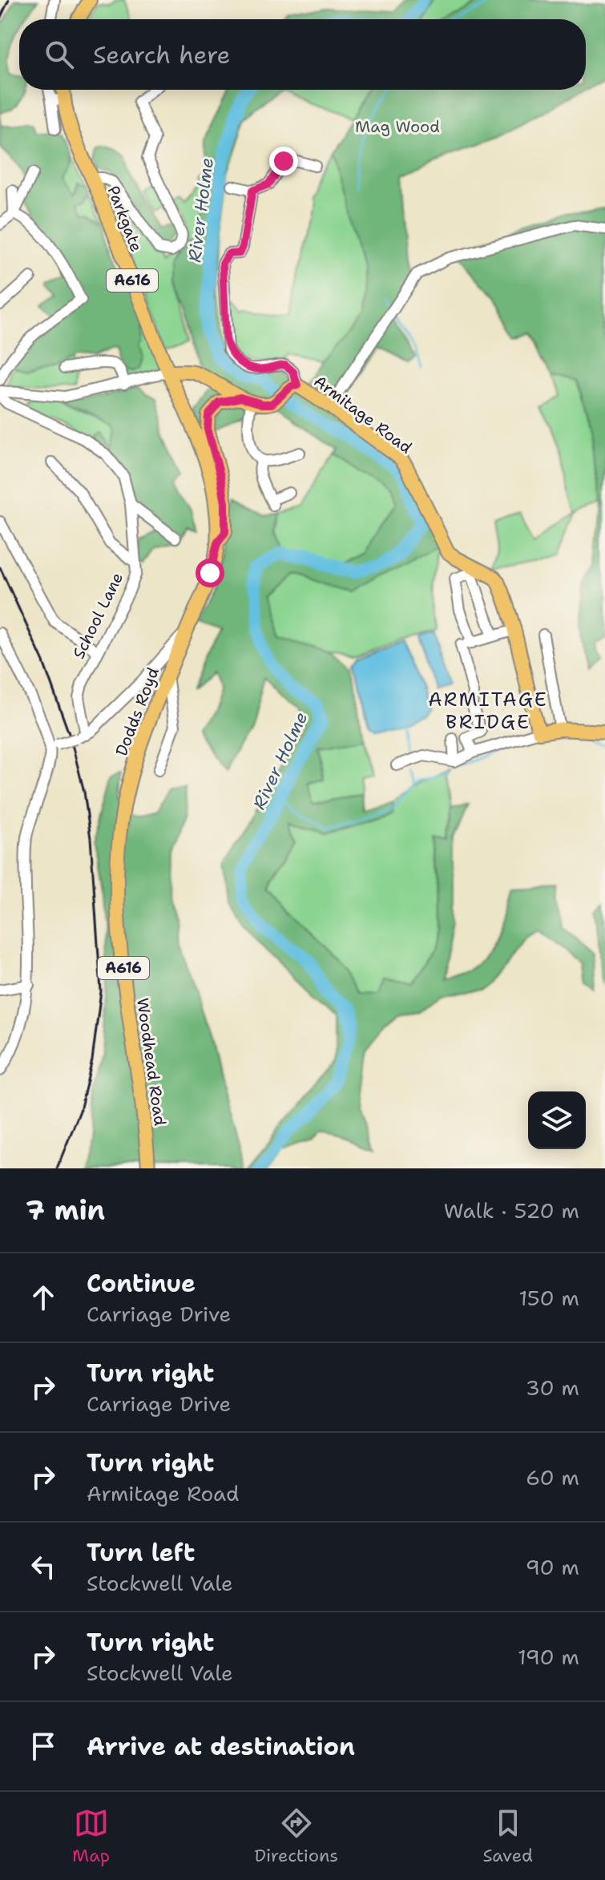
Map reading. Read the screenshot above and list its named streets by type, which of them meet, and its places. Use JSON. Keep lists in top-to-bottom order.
{
  "streets": {
    "main road": [
      "Parkgate",
      "A616",
      "Armitage Road",
      "Dodds Royd",
      "Woodhead Road"
    ],
    "street": ["School Lane"]
  },
  "crossings": [
    ["Parkgate", "A616"],
    ["A616", "Dodds Royd"],
    ["Dodds Royd", "Woodhead Road"]
  ],
  "districts": ["ARMITAGE BRIDGE"],
  "water": ["River Holme"],
  "parks": ["Mag Wood"],
  "page": {
    "search": "Search here",
    "heading": ["7 min", "Walk · 520 m"],
    "list": [
      ["Continue", "Carriage Drive", "150 m"],
      ["Turn right", "Carriage Drive", "30 m"],
      ["Turn right", "Armitage Road", "60 m"],
      ["Turn left", "Stockwell Vale", "90 m"],
      ["Turn right", "Stockwell Vale", "190 m"],
      "Arrive at destination"
    ],
    "nav": ["Map", "Directions", "Saved"]
  }
}
